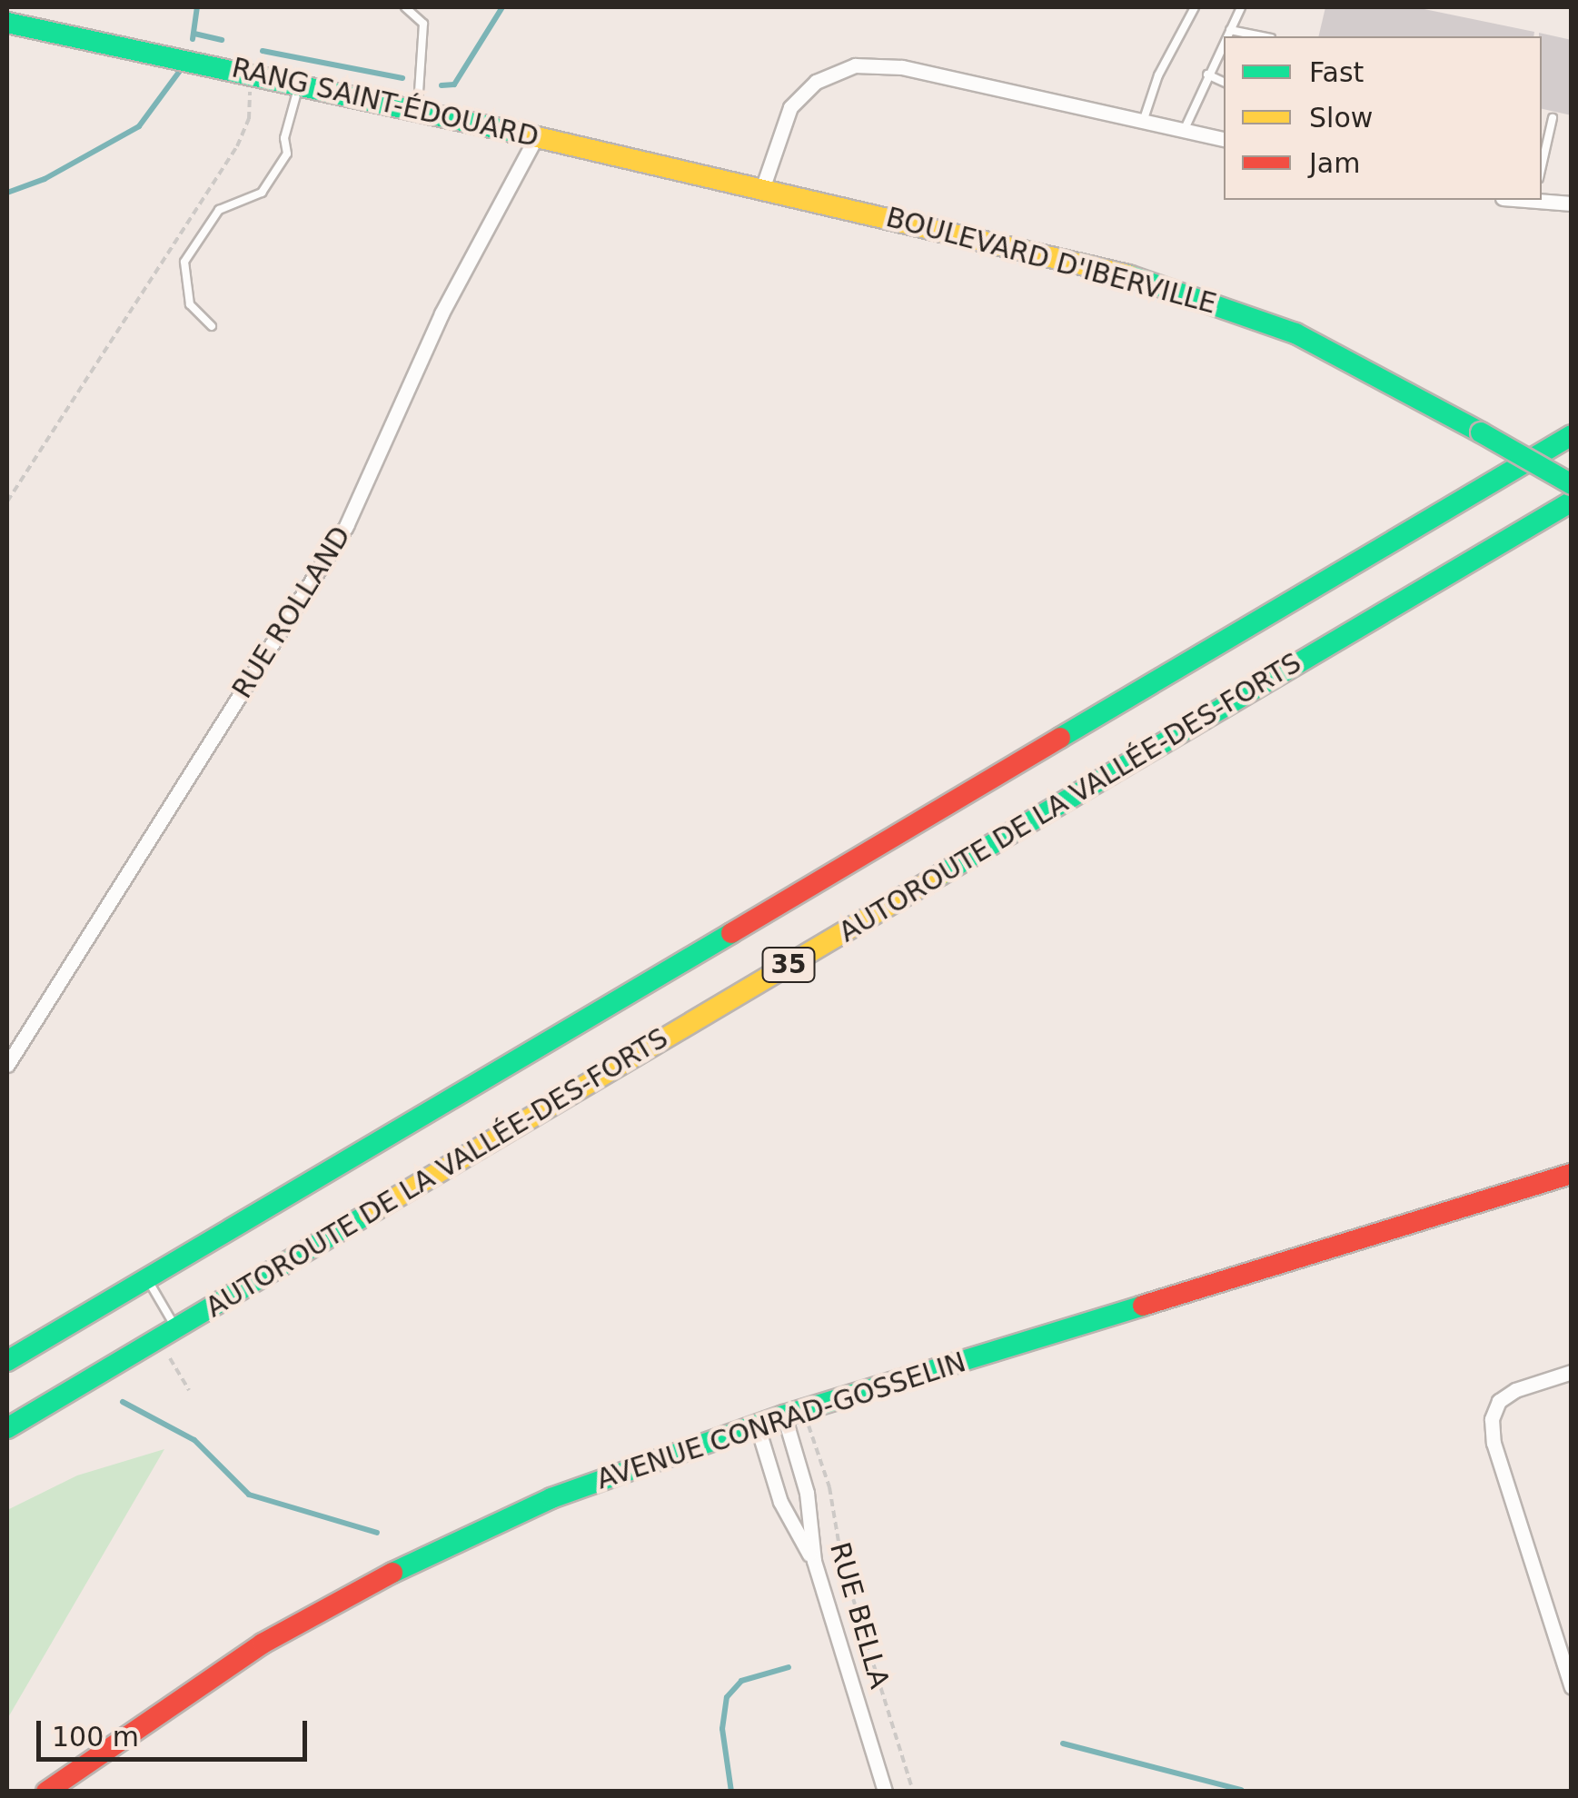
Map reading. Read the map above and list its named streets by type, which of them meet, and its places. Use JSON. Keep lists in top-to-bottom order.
{
  "streets": {
    "main road": [
      "RANG SAINT-ÉDOUARD",
      "BOULEVARD D'IBERVILLE",
      "AUTOROUTE DE LA VALLÉE-DES-FORTS",
      "35",
      "AVENUE CONRAD-GOSSELIN"
    ],
    "street": ["RUE ROLLAND", "RUE BELLA"]
  },
  "crossings": [
    ["RANG SAINT-ÉDOUARD", "BOULEVARD D'IBERVILLE"],
    ["RANG SAINT-ÉDOUARD", "RUE ROLLAND"],
    ["AVENUE CONRAD-GOSSELIN", "RUE BELLA"]
  ],
  "legend": ["Fast", "Slow", "Jam"],
  "scale_bar": "100 m"
}
